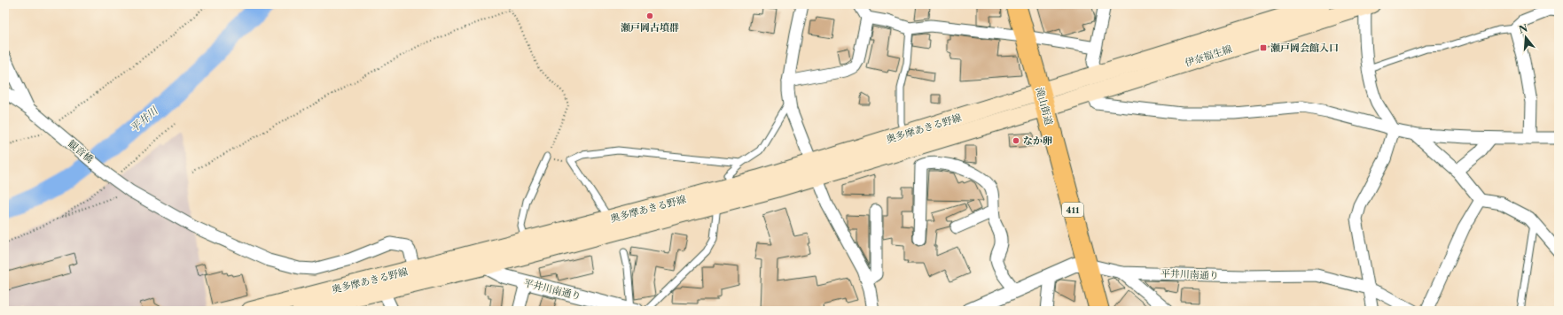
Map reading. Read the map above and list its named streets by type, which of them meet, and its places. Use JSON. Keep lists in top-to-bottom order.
{
  "streets": {
    "highway": ["滝山街道", "411"],
    "main road": ["伊奈福生線", "奥多摩あきる野線"],
    "street": ["観音橋", "平井川南通り"]
  },
  "crossings": [
    ["伊奈福生線", "滝山街道"],
    ["伊奈福生線", "奥多摩あきる野線"],
    ["滝山街道", "奥多摩あきる野線"],
    ["滝山街道", "平井川南通り"],
    ["奥多摩あきる野線", "観音橋"],
    ["奥多摩あきる野線", "平井川南通り"]
  ],
  "water": ["平井川"],
  "places": {
    "other": ["瀬戸岡古墳群", "なか卵"],
    "transit": ["瀬戸岡会館入口"]
  },
  "north": "top"
}
